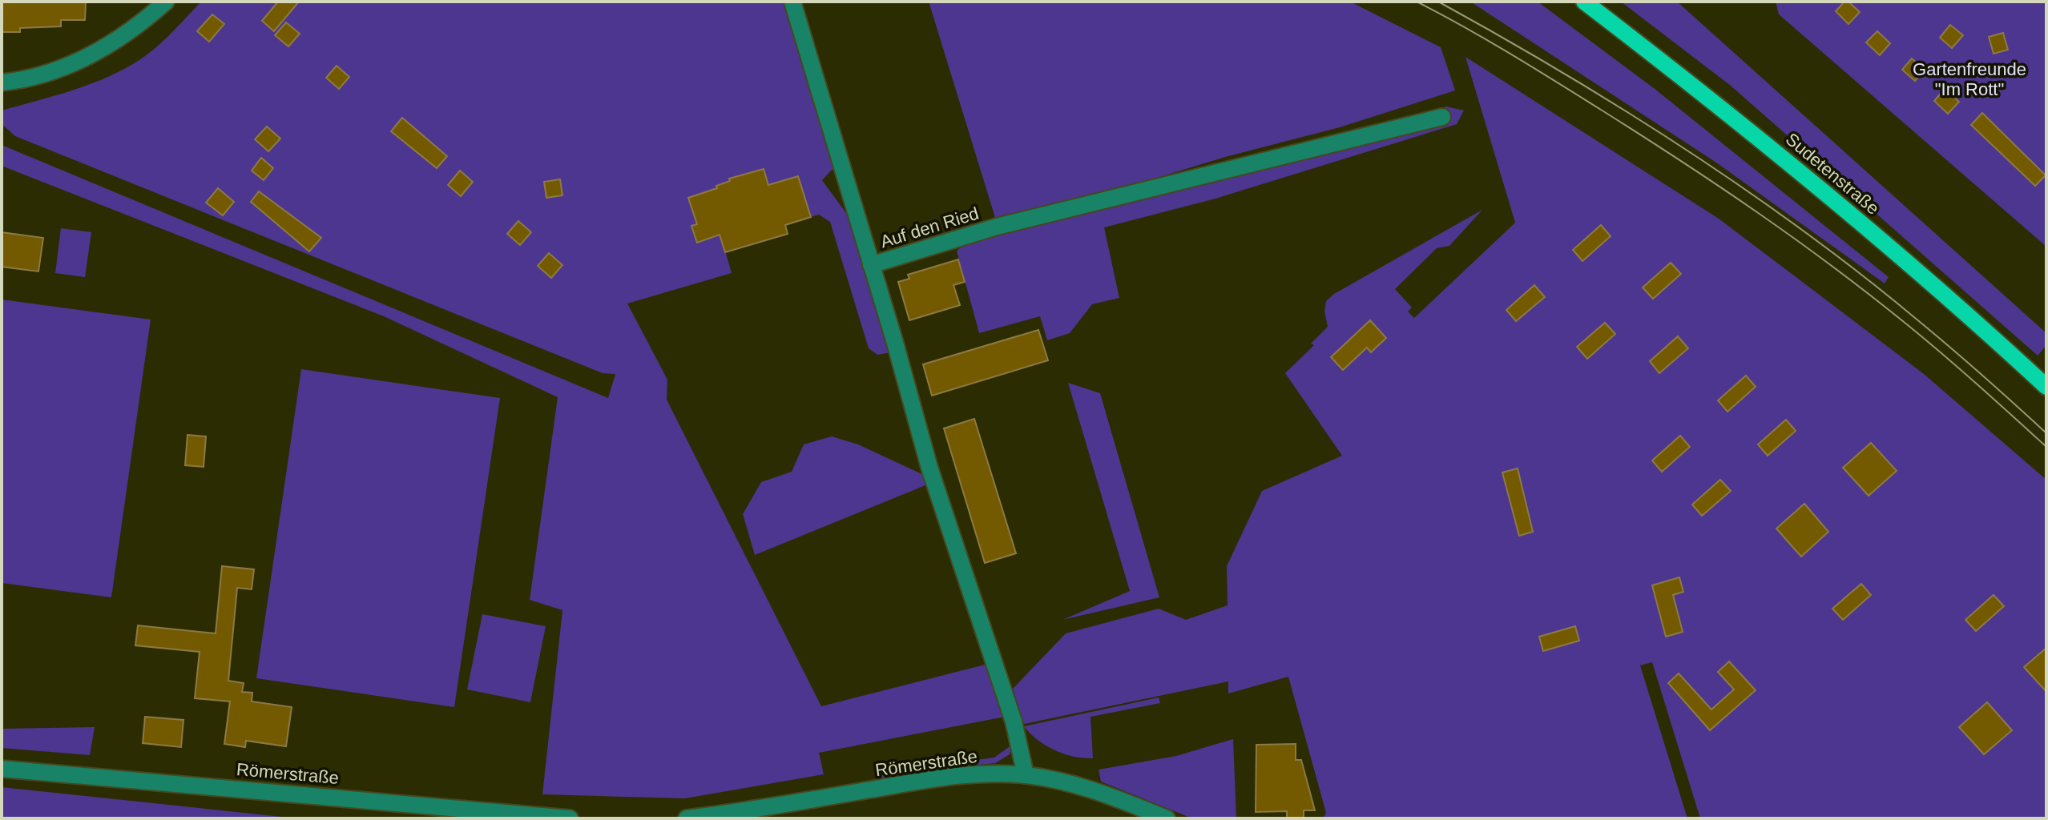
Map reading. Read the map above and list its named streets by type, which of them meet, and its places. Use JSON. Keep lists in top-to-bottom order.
{
  "streets": {
    "main road": ["Sudetenstraße"],
    "street": ["Auf den Ried", "Römerstraße"]
  },
  "crossings": [
    ["Auf den Ried", "Römerstraße"]
  ],
  "parks": ["Gartenfreunde \"Im Rott\""]
}
